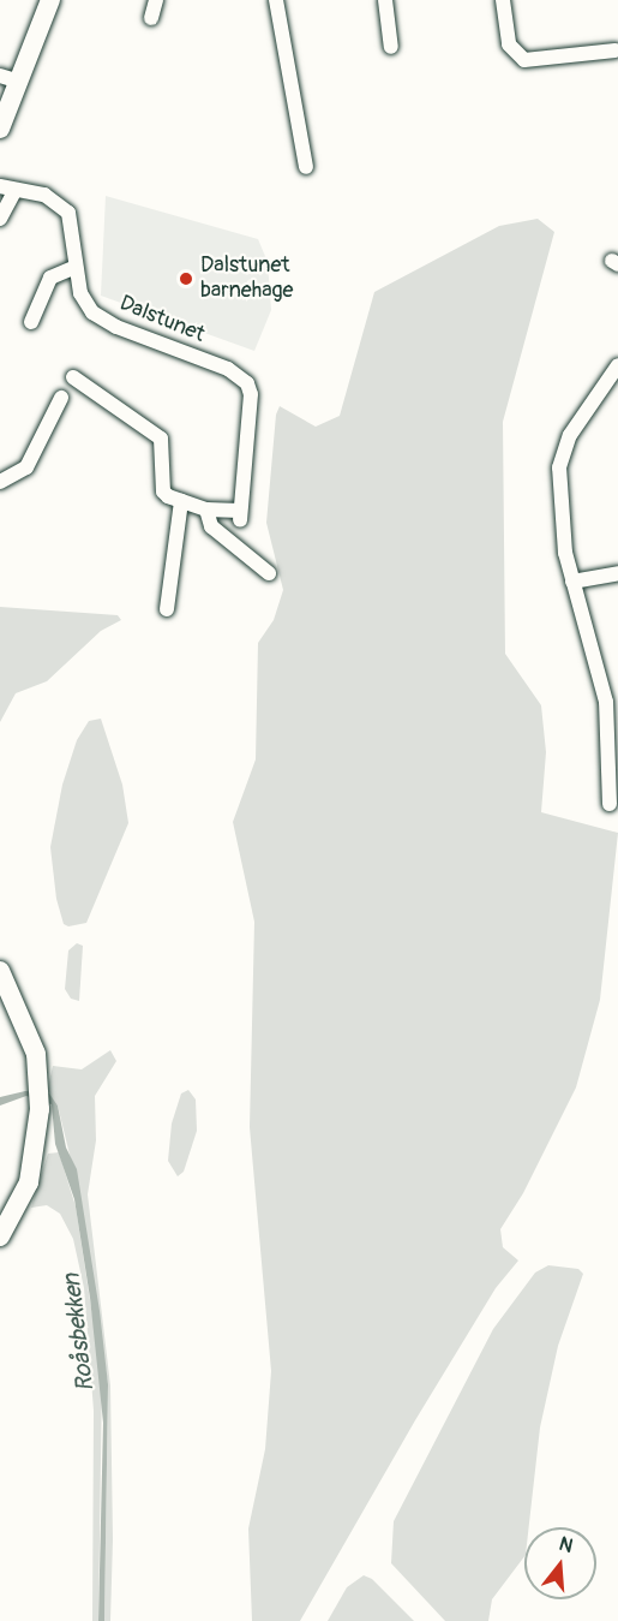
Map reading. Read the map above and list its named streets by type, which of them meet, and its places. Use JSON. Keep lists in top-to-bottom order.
{
  "streets": {
    "street": ["Dalstunet"]
  },
  "water": ["Roåsbekken"],
  "places": ["Dalstunet barnehage"],
  "north": "top"
}
